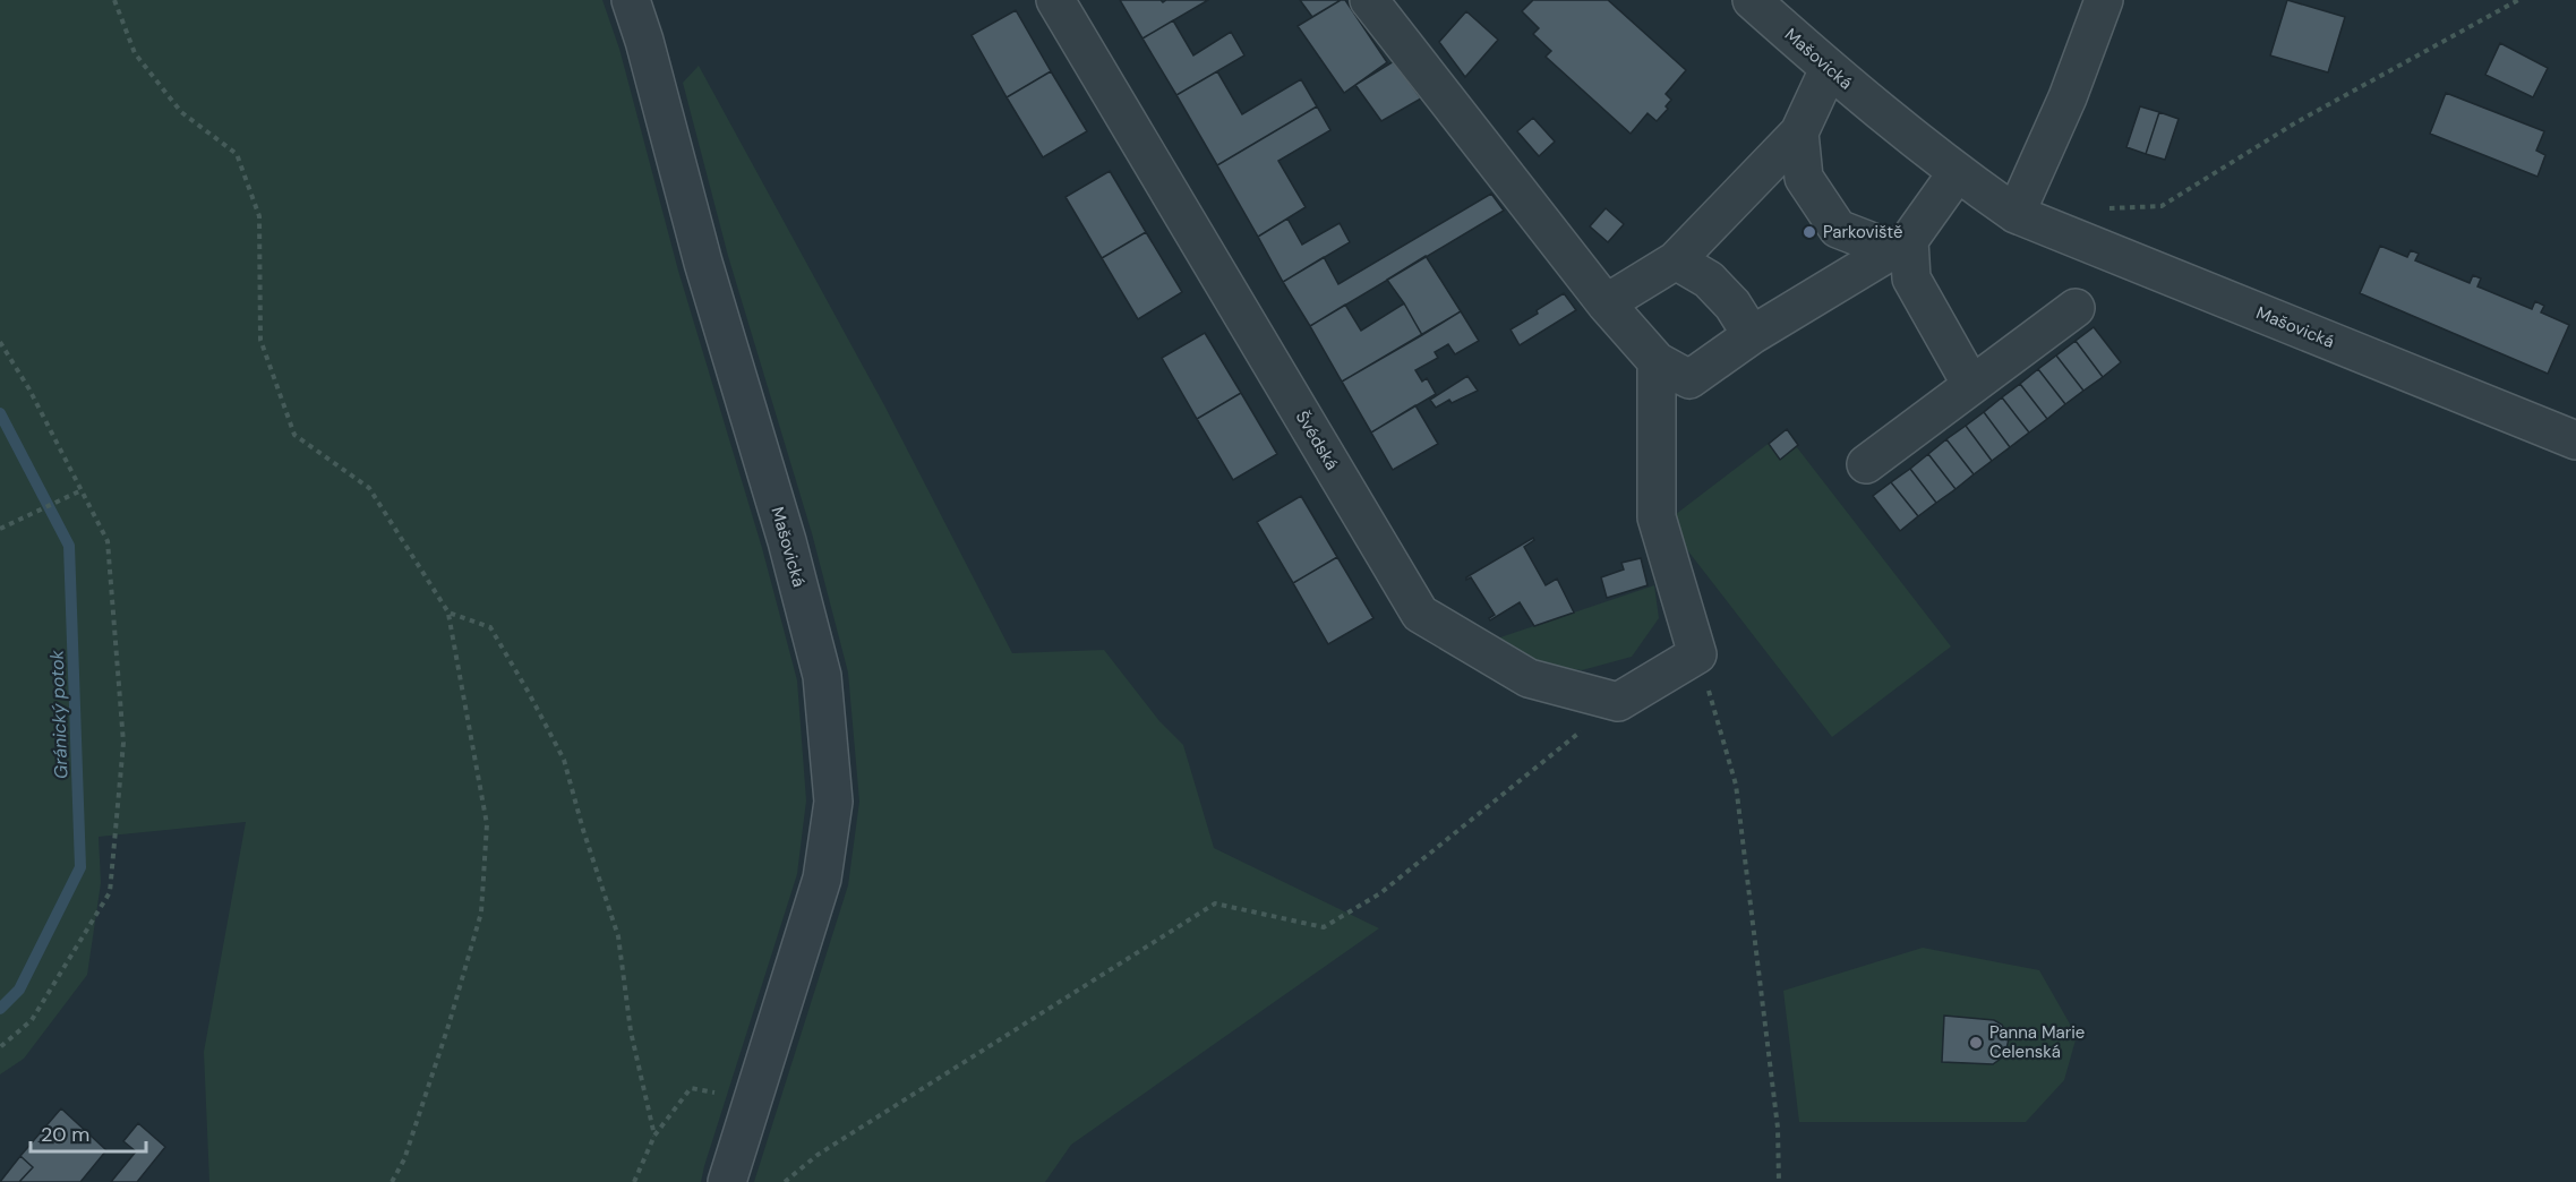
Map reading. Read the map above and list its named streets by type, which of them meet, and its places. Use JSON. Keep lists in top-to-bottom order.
{
  "streets": {
    "street": ["Mašovická", "Švédská"]
  },
  "water": ["Gránický potok"],
  "places": ["Parkoviště", "Panna Marie Celenská"],
  "scale_bar": "20 m"
}
